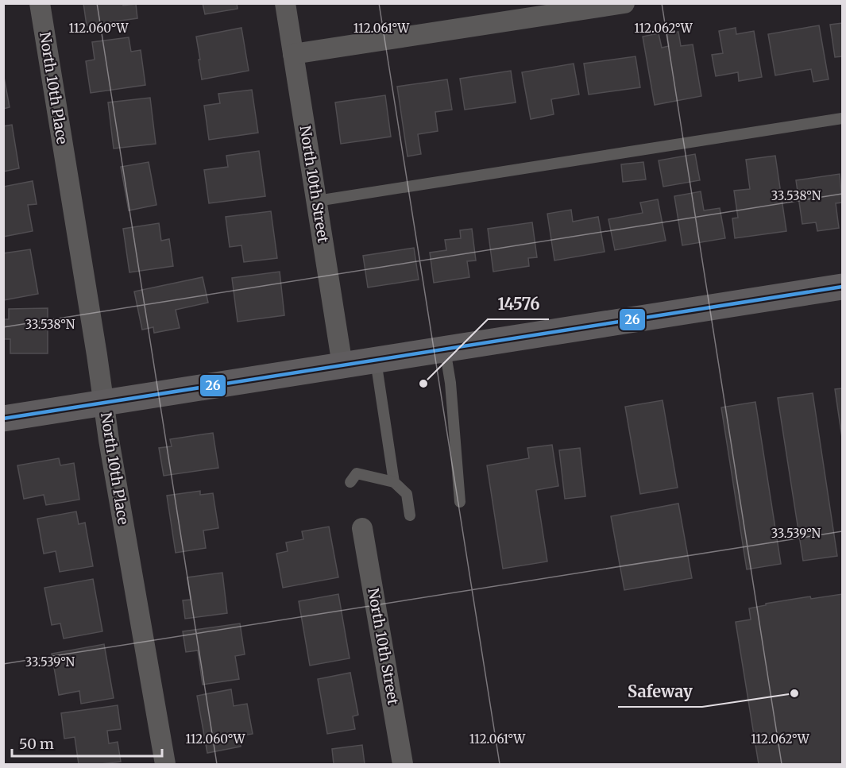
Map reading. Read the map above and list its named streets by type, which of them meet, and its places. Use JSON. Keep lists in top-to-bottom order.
{
  "streets": {
    "street": ["North 10th Place", "North 10th Street"]
  },
  "places": ["14576", "Safeway"],
  "lines": ["transit line 26"],
  "scale_bar": "50 m",
  "coordinates": [
    "112.060°W",
    "112.061°W",
    "112.062°W",
    "33.538°N",
    "33.539°N"
  ]
}
